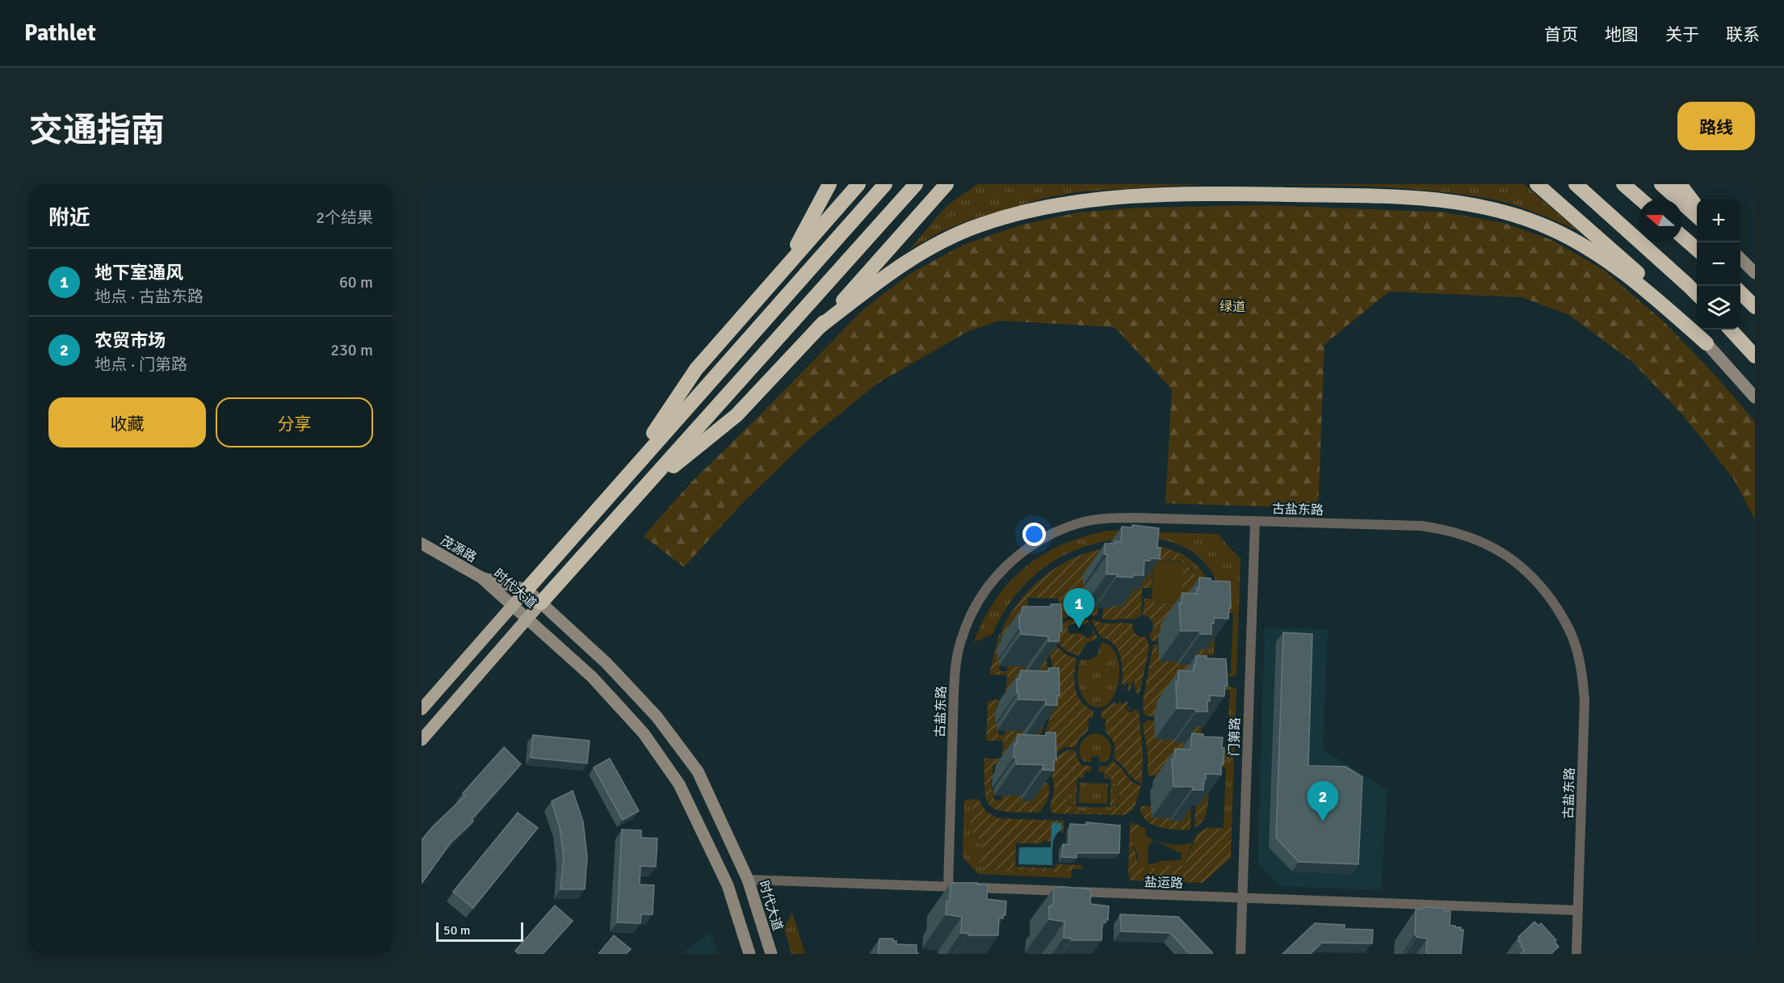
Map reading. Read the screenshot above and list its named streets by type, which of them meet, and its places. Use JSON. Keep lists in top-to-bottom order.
{
  "streets": {
    "main road": ["茂源路", "时代大道"],
    "street": ["古盐东路", "门第路", "盐运路"]
  },
  "crossings": [
    ["古盐东路", "门第路"],
    ["古盐东路", "盐运路"],
    ["茂源路", "时代大道"],
    ["时代大道", "盐运路"],
    ["门第路", "盐运路"]
  ],
  "parks": ["绿道"],
  "scale_bar": "50 m",
  "north": "left",
  "page": {
    "header": "Pathlet",
    "nav": [
      "首页",
      "地图",
      "关于",
      "联系"
    ],
    "title": "交通指南",
    "buttons": [
      "路线",
      ["收藏", "分享"]
    ],
    "heading": ["附近", "2个结果"],
    "map_buttons": ["+", "−"],
    "list": [
      {
        "mark": "1",
        "name": "地下室通风",
        "note": "地点 · 古盐东路",
        "value": "60 m"
      },
      {
        "mark": "2",
        "name": "农贸市场",
        "note": "地点 · 门第路",
        "value": "230 m"
      }
    ],
    "pins": ["1", "2"],
    "scale": "50 m"
  }
}
